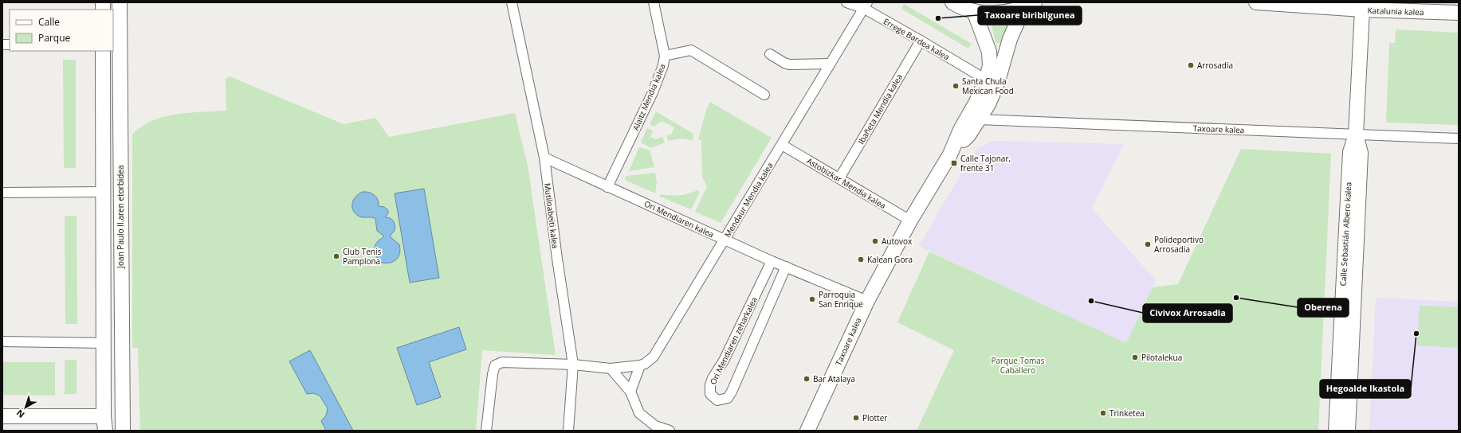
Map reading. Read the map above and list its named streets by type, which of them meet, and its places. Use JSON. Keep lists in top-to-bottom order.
{
  "streets": {
    "main road": [
      "Katalunia kalea",
      "Taxoare kalea",
      "Joan Paulo II.aren etorbidea",
      "Calle Sebastián Albero kalea"
    ],
    "street": [
      "Errege Bardea kalea",
      "Alaitz Mendia kalea",
      "Ibañeta Mendia kalea",
      "Astobizkar Mendia kalea",
      "Mendaur Mendia kalea",
      "Mutiloabeiti kalea",
      "Ori Mendiaren kalea",
      "Ori Mendiaren zeharkalea"
    ]
  },
  "crossings": [
    ["Katalunia kalea", "Calle Sebastián Albero kalea"],
    ["Errege Bardea kalea", "Ibañeta Mendia kalea"],
    ["Errege Bardea kalea", "Taxoare kalea"],
    ["Errege Bardea kalea", "Mendaur Mendia kalea"],
    ["Alaitz Mendia kalea", "Ori Mendiaren kalea"],
    ["Ibañeta Mendia kalea", "Astobizkar Mendia kalea"],
    ["Taxoare kalea", "Astobizkar Mendia kalea"],
    ["Taxoare kalea", "Ori Mendiaren kalea"],
    ["Taxoare kalea", "Calle Sebastián Albero kalea"],
    ["Astobizkar Mendia kalea", "Mendaur Mendia kalea"],
    ["Mendaur Mendia kalea", "Mutiloabeiti kalea"],
    ["Mendaur Mendia kalea", "Ori Mendiaren kalea"],
    ["Mutiloabeiti kalea", "Ori Mendiaren kalea"],
    ["Ori Mendiaren kalea", "Ori Mendiaren zeharkalea"]
  ],
  "parks": ["Parque Tomas Caballero"],
  "places": {
    "other": [
      "Taxoare biribilgunea",
      "Arrosadía",
      "Santa Chula Mexican Food",
      "Autovox",
      "Polideportivo Arrosadia",
      "Club Tenis Pamplona",
      "Kalean Gora",
      "Oberena",
      "Parroquia San Enrique",
      "Civivox Arrosadia",
      "Hegoalde Ikastola",
      "Pilotalekua",
      "Bar Atalaya",
      "Trinketea",
      "Plotter"
    ],
    "transit": ["Calle Tajonar, frente 31"]
  },
  "legend": ["Calle", "Parque"],
  "north": "bottom left"
}
